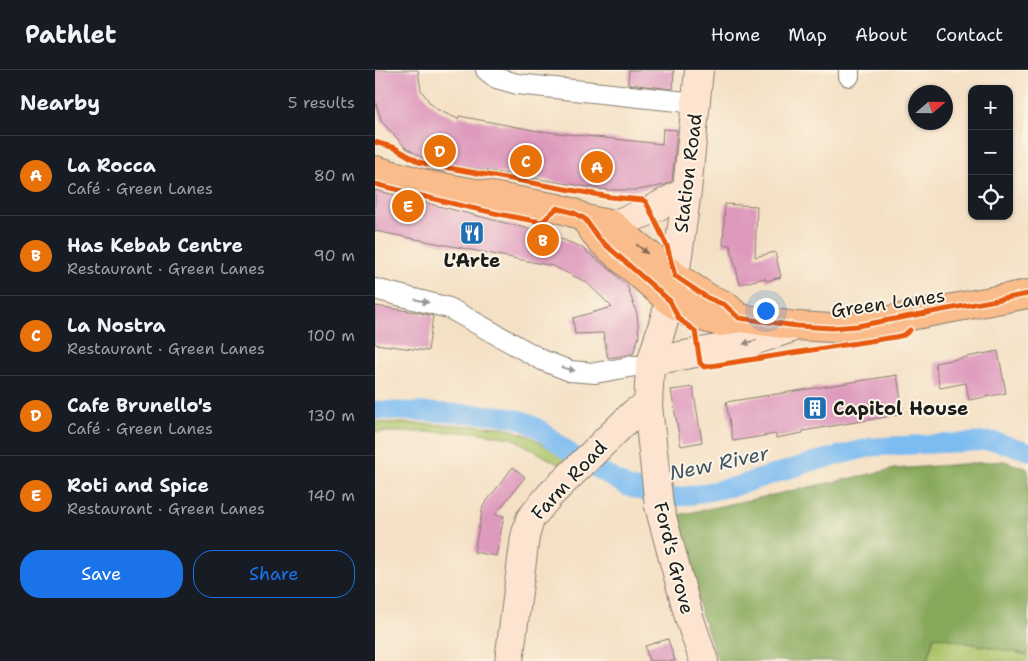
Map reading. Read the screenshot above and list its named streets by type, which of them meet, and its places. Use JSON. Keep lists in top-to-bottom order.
{
  "streets": {
    "main road": ["Green Lanes"],
    "street": ["Station Road", "Farm Road", "Ford's Grove"]
  },
  "crossings": [
    ["Station Road", "Green Lanes"],
    ["Station Road", "Ford's Grove"],
    ["Green Lanes", "Ford's Grove"],
    ["Farm Road", "Ford's Grove"]
  ],
  "water": ["New River"],
  "places": {
    "restaurant": ["L'Arte"],
    "building": ["Capitol House"]
  },
  "north": "right",
  "page": {
    "header": "Pathlet",
    "nav": [
      "Home",
      "Map",
      "About",
      "Contact"
    ],
    "heading": ["Nearby", "5 results"],
    "map_buttons": ["+", "−"],
    "pins": [
      "D",
      "C",
      "A",
      "E",
      "B"
    ],
    "list": [
      {
        "mark": "A",
        "name": "La Rocca",
        "note": "Café · Green Lanes",
        "value": "80 m"
      },
      {
        "mark": "B",
        "name": "Has Kebab Centre",
        "note": "Restaurant · Green Lanes",
        "value": "90 m"
      },
      {
        "mark": "C",
        "name": "La Nostra",
        "note": "Restaurant · Green Lanes",
        "value": "100 m"
      },
      {
        "mark": "D",
        "name": "Cafe Brunello's",
        "note": "Café · Green Lanes",
        "value": "130 m"
      },
      {
        "mark": "E",
        "name": "Roti and Spice",
        "note": "Restaurant · Green Lanes",
        "value": "140 m"
      }
    ],
    "buttons": ["Save", "Share"]
  }
}
